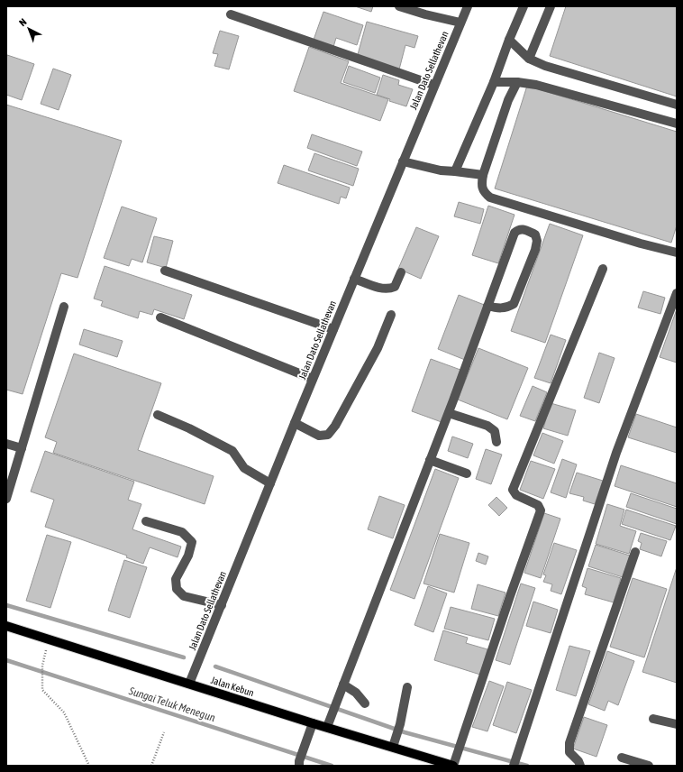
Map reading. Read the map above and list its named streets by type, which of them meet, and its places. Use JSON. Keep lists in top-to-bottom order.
{
  "streets": {
    "main road": ["Jalan Kebun"],
    "street": ["Jalan Dato Sellathevan"]
  },
  "crossings": [
    ["Jalan Dato Sellathevan", "Jalan Kebun"]
  ],
  "water": ["Sungai Teluk Menegun"],
  "north": "top left"
}
